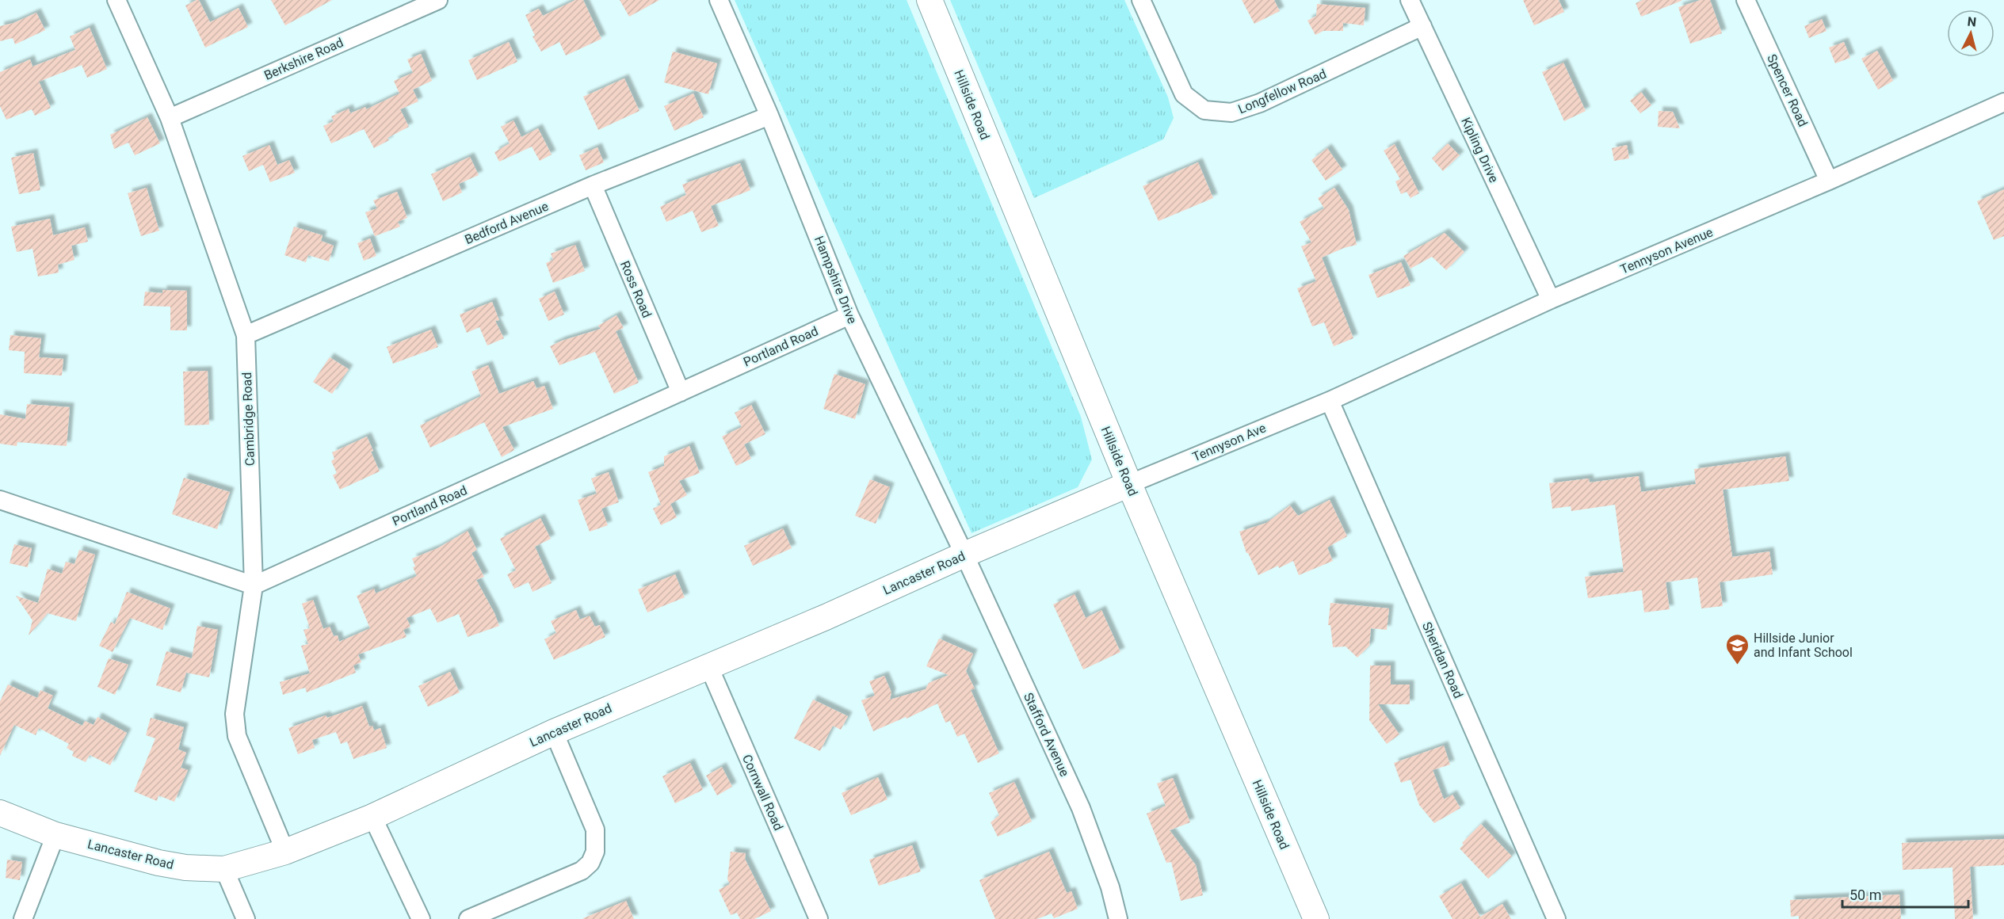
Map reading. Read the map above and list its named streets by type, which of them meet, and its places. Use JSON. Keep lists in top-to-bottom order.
{
  "streets": {
    "street": [
      "Berkshire Road",
      "Spencer Road",
      "Longfellow Road",
      "Hillside Road",
      "Kipling Drive",
      "Bedford Avenue",
      "Tennyson Avenue",
      "Hampshire Drive",
      "Ross Road",
      "Portland Road",
      "Cambridge Road",
      "Tennyson Ave",
      "Lancaster Road",
      "Sheridan Road",
      "Stafford Avenue",
      "Cornwall Road"
    ]
  },
  "crossings": [
    ["Berkshire Road", "Cambridge Road"],
    ["Spencer Road", "Tennyson Avenue"],
    ["Longfellow Road", "Kipling Drive"],
    ["Hillside Road", "Tennyson Ave"],
    ["Hillside Road", "Lancaster Road"],
    ["Kipling Drive", "Tennyson Avenue"],
    ["Bedford Avenue", "Hampshire Drive"],
    ["Bedford Avenue", "Ross Road"],
    ["Bedford Avenue", "Cambridge Road"],
    ["Tennyson Avenue", "Tennyson Ave"],
    ["Tennyson Avenue", "Sheridan Road"],
    ["Hampshire Drive", "Portland Road"],
    ["Hampshire Drive", "Lancaster Road"],
    ["Hampshire Drive", "Stafford Avenue"],
    ["Ross Road", "Portland Road"],
    ["Portland Road", "Cambridge Road"],
    ["Cambridge Road", "Lancaster Road"],
    ["Tennyson Ave", "Lancaster Road"],
    ["Tennyson Ave", "Sheridan Road"],
    ["Lancaster Road", "Stafford Avenue"],
    ["Lancaster Road", "Cornwall Road"]
  ],
  "places": {
    "school or university": ["Hillside Junior and Infant School"]
  },
  "scale_bar": "50 m",
  "north": "top"
}
